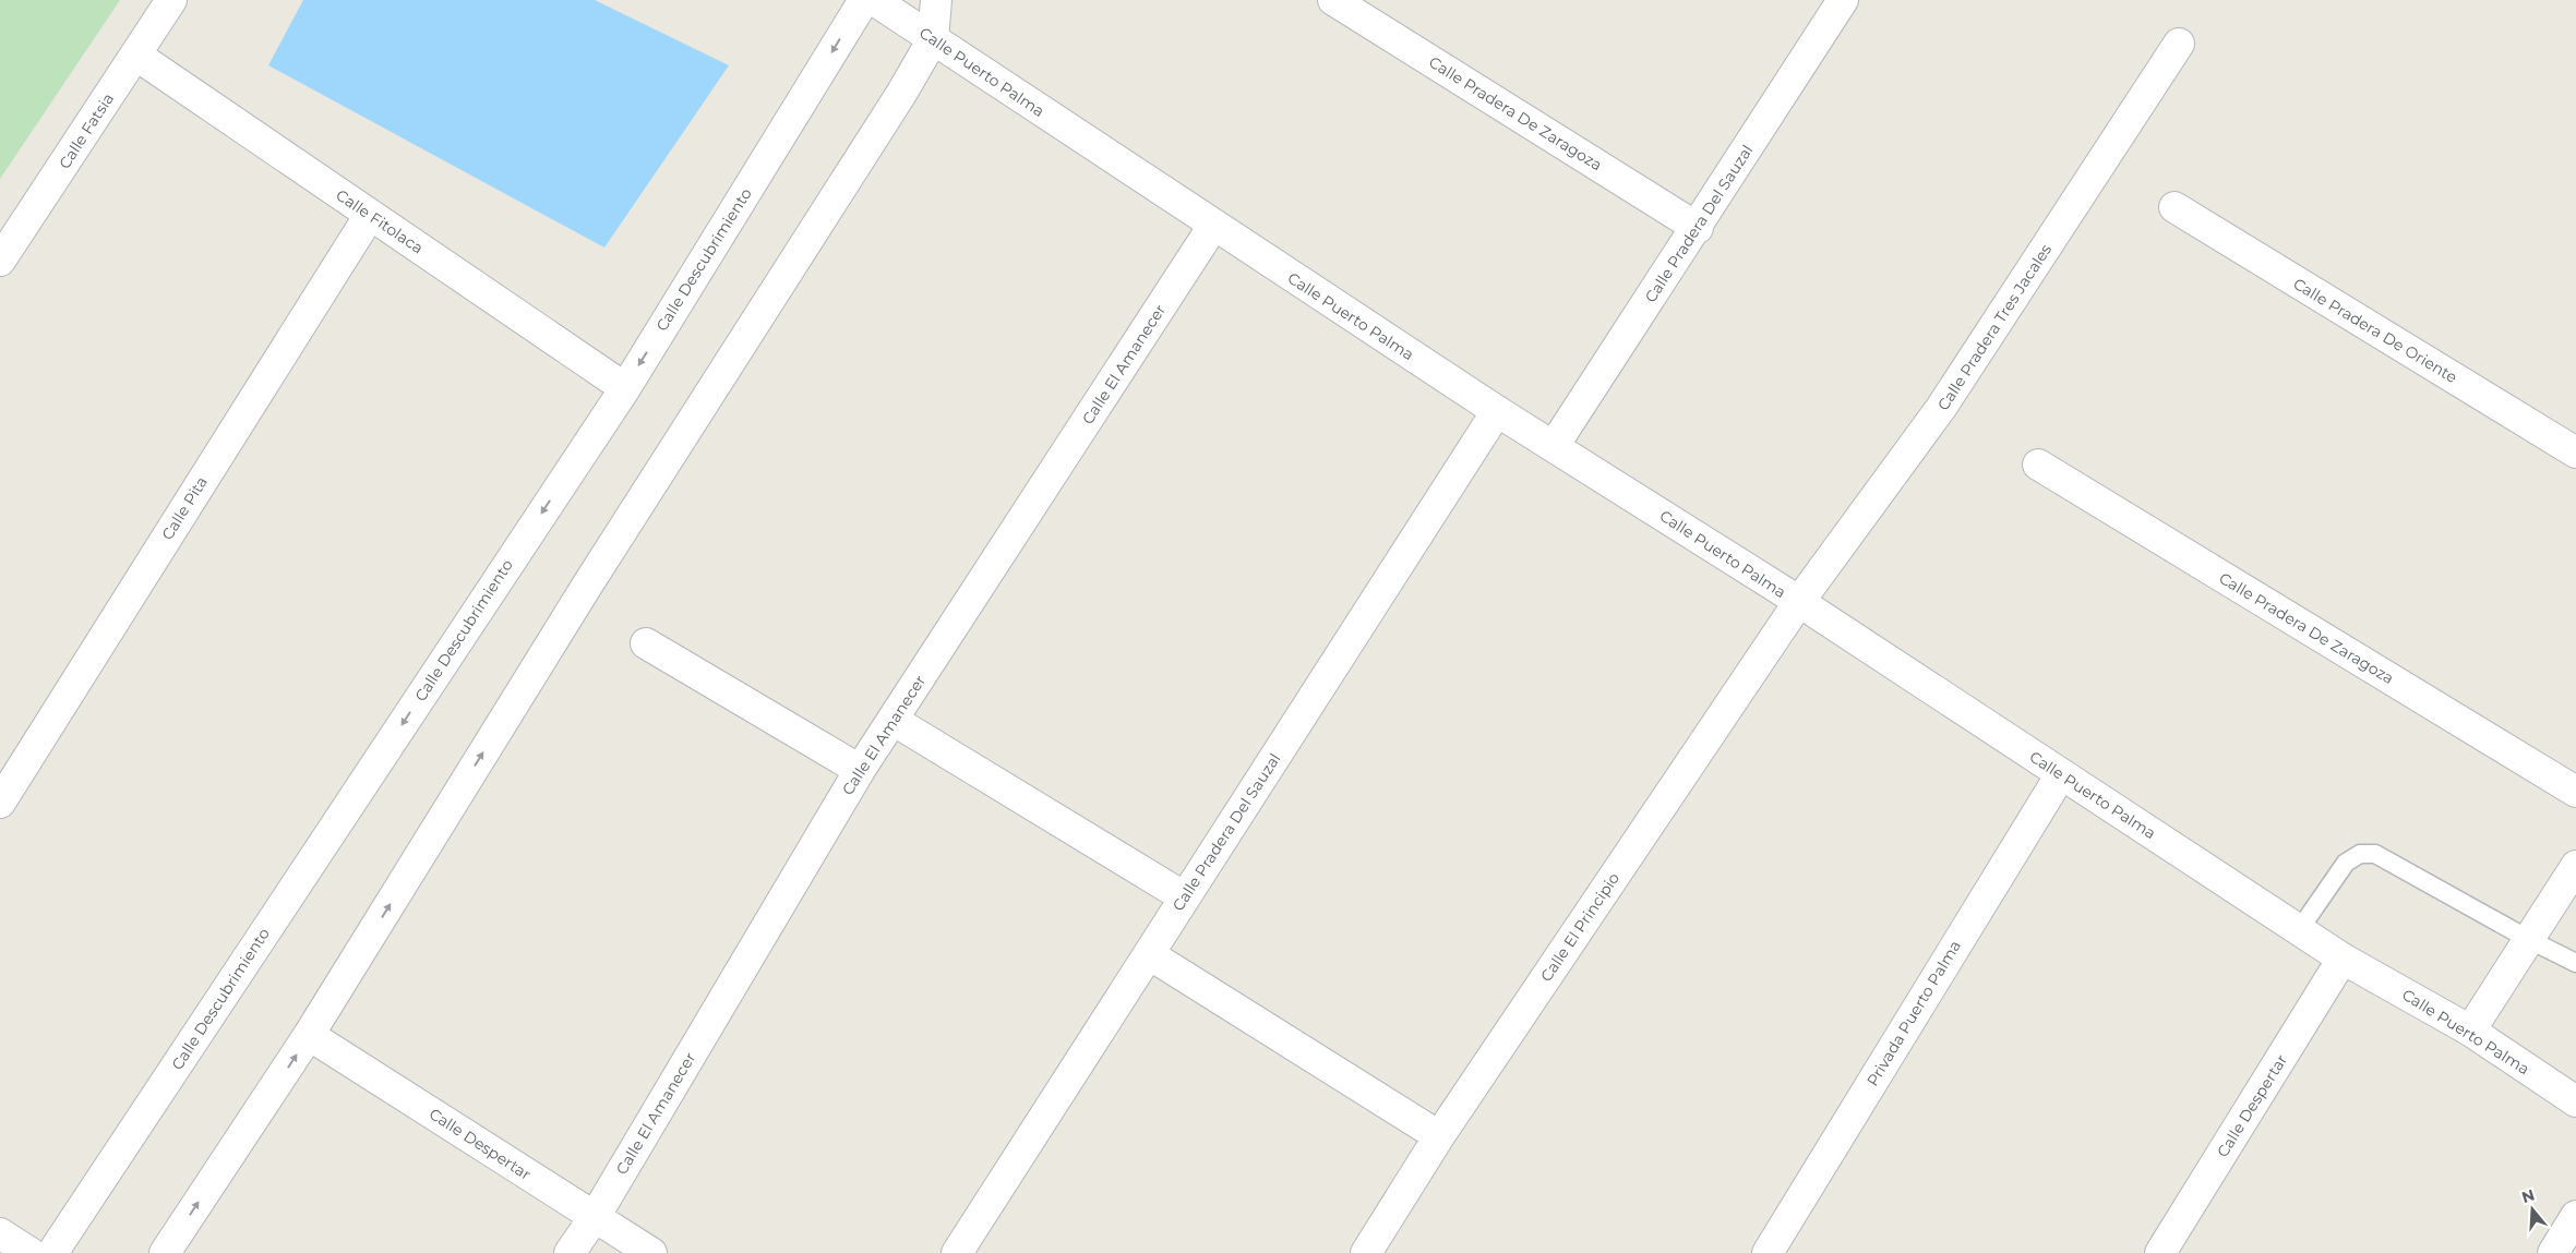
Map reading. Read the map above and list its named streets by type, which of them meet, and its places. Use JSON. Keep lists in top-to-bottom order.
{
  "streets": {
    "street": [
      "Calle Puerto Palma",
      "Calle Pradera De Zaragoza",
      "Calle Fatsia",
      "Calle Fitolaca",
      "Calle Pradera Del Sauzal",
      "Calle Descubrimiento",
      "Calle Pradera Tres Jacales",
      "Calle Pradera De Oriente",
      "Calle El Amanecer",
      "Calle Pita",
      "Calle El Principio",
      "Privada Puerto Palma",
      "Calle Despertar"
    ]
  },
  "crossings": [
    ["Calle Puerto Palma", "Calle Pradera Del Sauzal"],
    ["Calle Puerto Palma", "Calle Pradera Tres Jacales"],
    ["Calle Puerto Palma", "Calle El Amanecer"],
    ["Calle Puerto Palma", "Calle El Principio"],
    ["Calle Puerto Palma", "Privada Puerto Palma"],
    ["Calle Puerto Palma", "Calle Despertar"],
    ["Calle Pradera De Zaragoza", "Calle Pradera Del Sauzal"],
    ["Calle Fatsia", "Calle Fitolaca"],
    ["Calle Fitolaca", "Calle Descubrimiento"],
    ["Calle Fitolaca", "Calle Pita"],
    ["Calle Pradera Tres Jacales", "Calle El Principio"],
    ["Calle El Amanecer", "Calle Despertar"]
  ],
  "north": "top"
}
